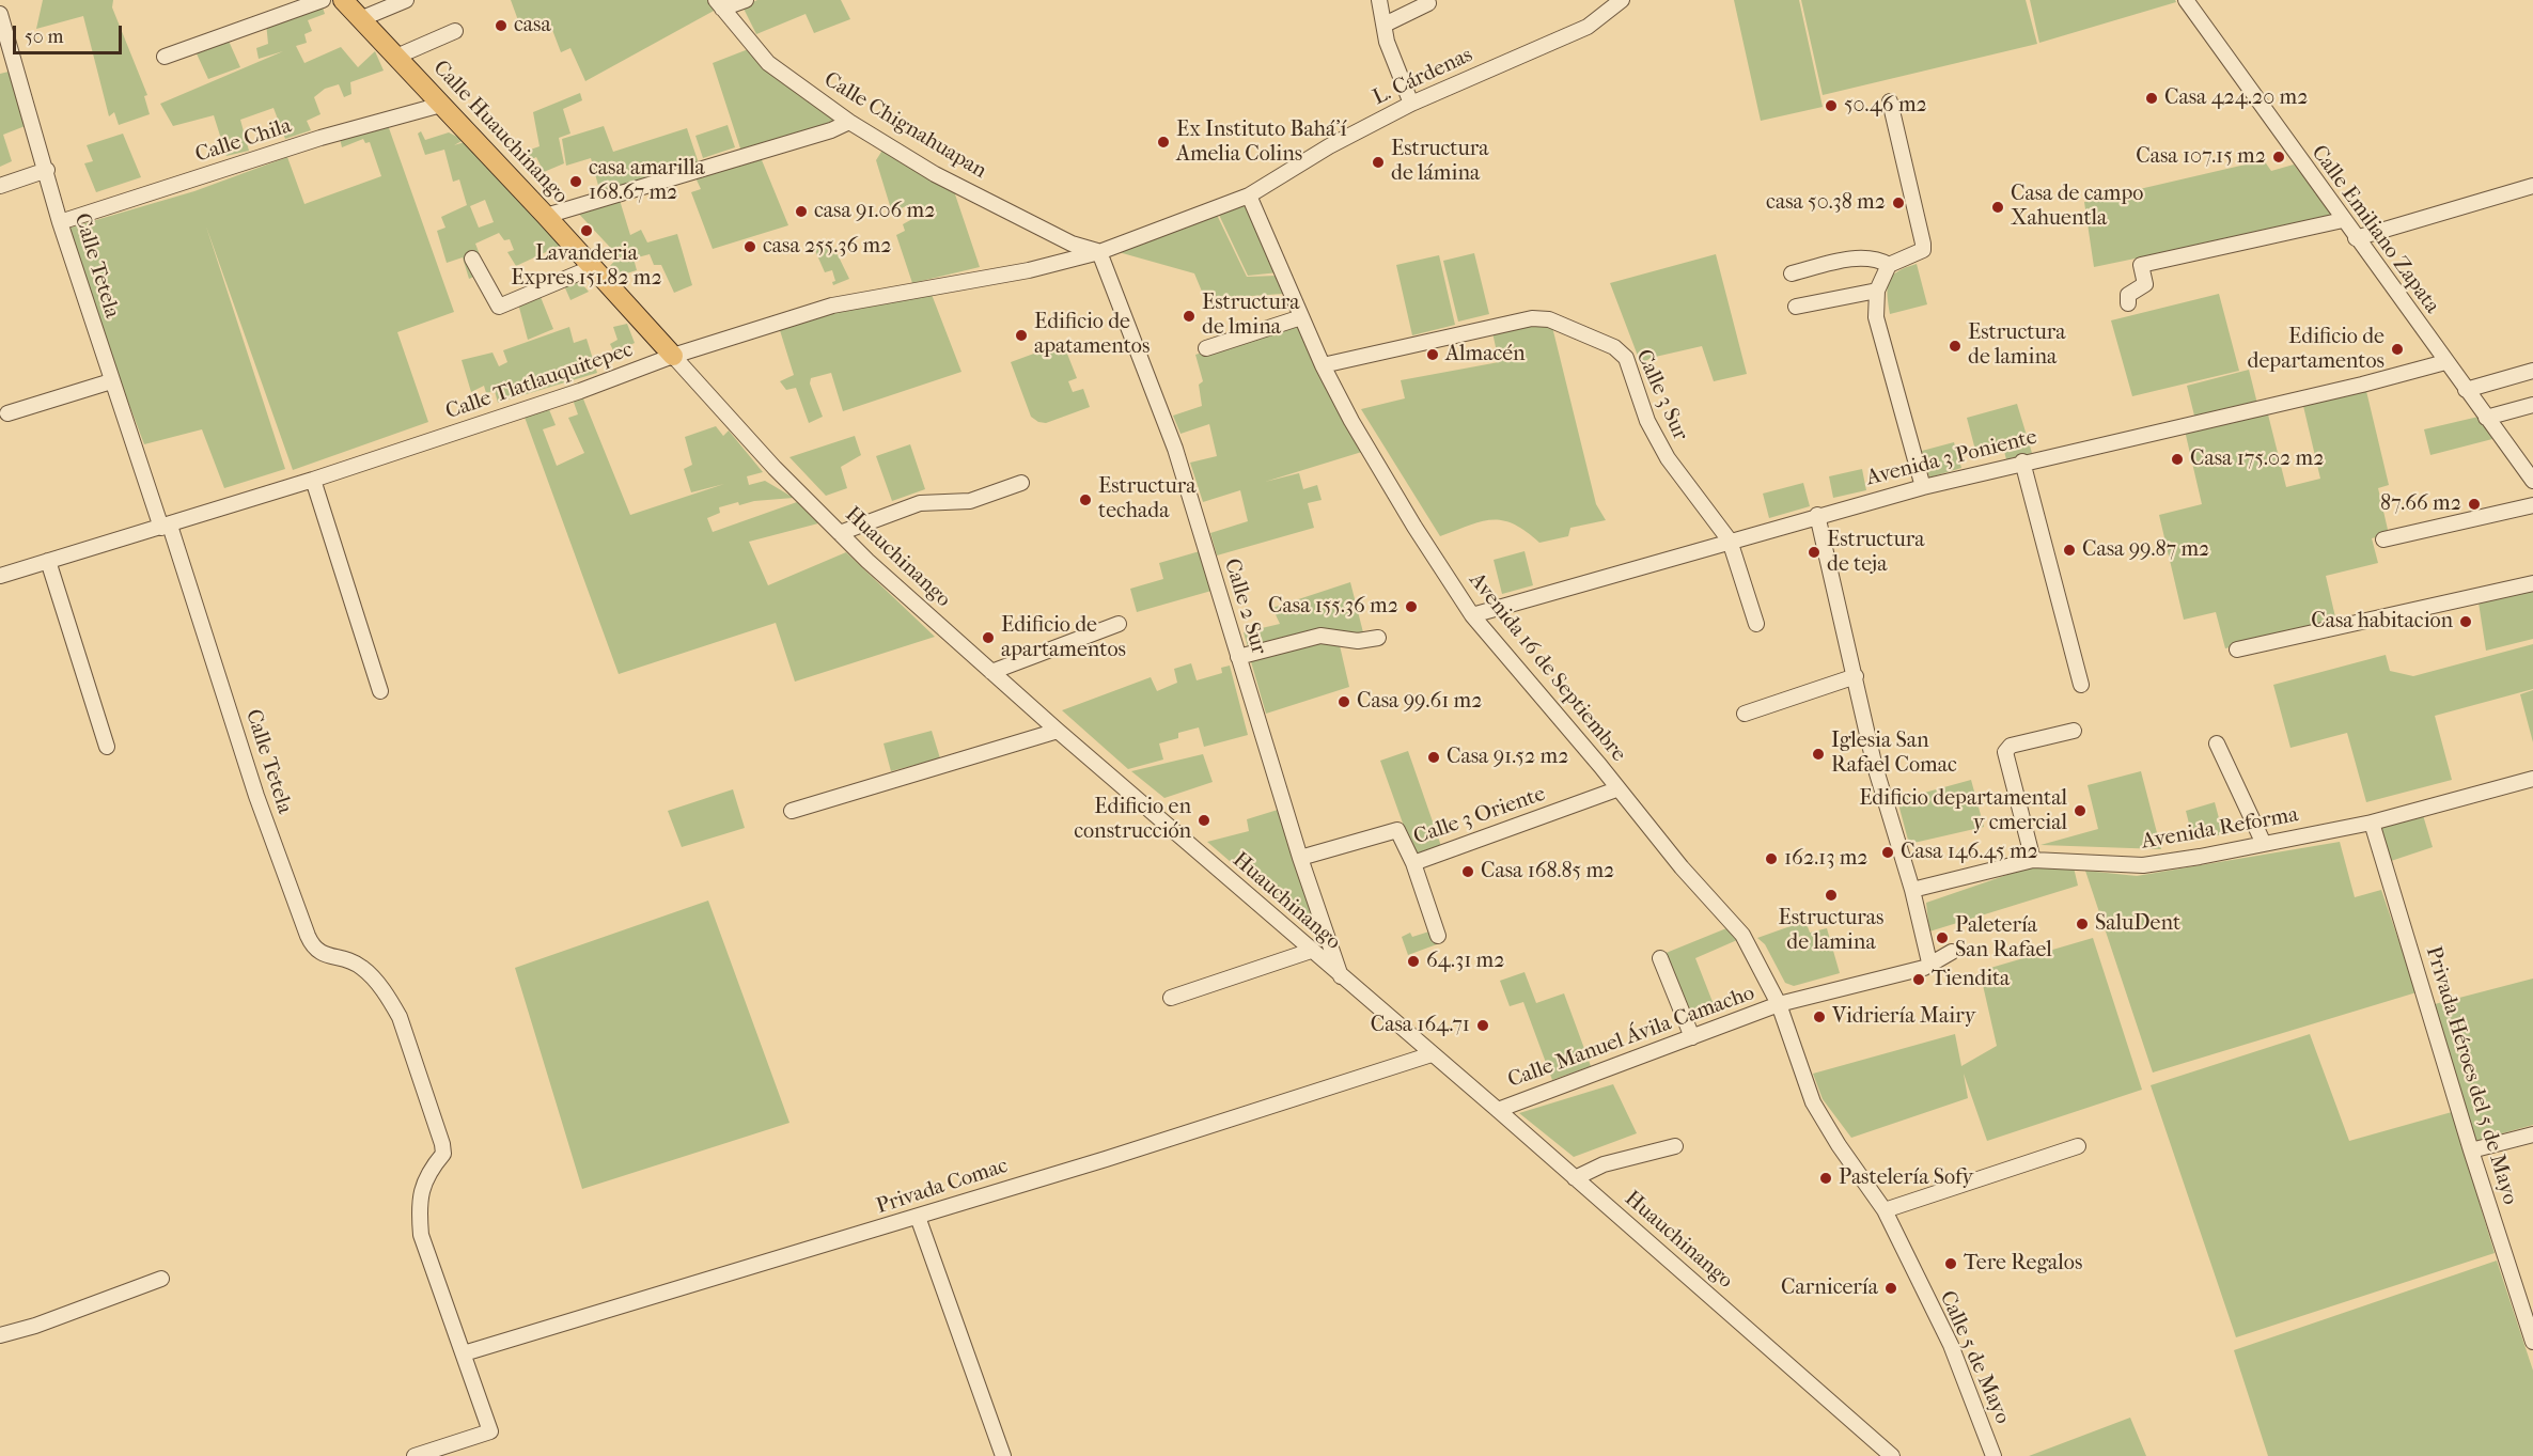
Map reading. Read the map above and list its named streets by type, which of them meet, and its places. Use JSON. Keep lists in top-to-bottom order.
{
  "streets": {
    "main road": ["Calle Huauchinango"],
    "street": [
      "L. Cárdenas",
      "Calle Chignahuapan",
      "Calle Chila",
      "Calle Emiliano Zapata",
      "Calle Tetela",
      "Calle Tlatlauquitepec",
      "Calle 3 Sur",
      "Avenida 3 Poniente",
      "Huauchinango",
      "Calle 2 Sur",
      "Avenida 16 de Septiembre",
      "Calle 3 Oriente",
      "Avenida Reforma",
      "Calle Manuel Ávila Camacho",
      "Privada Héroes del 5 de Mayo",
      "Privada Comac",
      "Calle 5 de Mayo"
    ]
  },
  "crossings": [
    ["L. Cárdenas", "Calle Chignahuapan"],
    ["L. Cárdenas", "Calle Tlatlauquitepec"],
    ["L. Cárdenas", "Calle 2 Sur"],
    ["L. Cárdenas", "Avenida 16 de Septiembre"],
    ["Calle Chignahuapan", "Calle Tlatlauquitepec"],
    ["Calle Chignahuapan", "Calle 2 Sur"],
    ["Calle Huauchinango", "Calle Chila"],
    ["Calle Huauchinango", "Calle Tlatlauquitepec"],
    ["Calle Huauchinango", "Huauchinango"],
    ["Calle Chila", "Calle Tetela"],
    ["Calle Emiliano Zapata", "Avenida 3 Poniente"],
    ["Calle Tetela", "Calle Tlatlauquitepec"],
    ["Calle Tetela", "Privada Comac"],
    ["Calle Tlatlauquitepec", "Huauchinango"],
    ["Calle Tlatlauquitepec", "Calle 2 Sur"],
    ["Calle 3 Sur", "Avenida 3 Poniente"],
    ["Calle 3 Sur", "Avenida 16 de Septiembre"],
    ["Avenida 3 Poniente", "Avenida 16 de Septiembre"],
    ["Huauchinango", "Calle 2 Sur"],
    ["Huauchinango", "Calle Manuel Ávila Camacho"],
    ["Huauchinango", "Privada Comac"],
    ["Calle 2 Sur", "Calle 3 Oriente"],
    ["Avenida 16 de Septiembre", "Calle 3 Oriente"],
    ["Avenida 16 de Septiembre", "Calle Manuel Ávila Camacho"],
    ["Avenida 16 de Septiembre", "Calle 5 de Mayo"],
    ["Avenida Reforma", "Privada Héroes del 5 de Mayo"],
    ["Calle Manuel Ávila Camacho", "Calle 5 de Mayo"]
  ],
  "places": [
    "casa",
    "Casa 424.20 m2",
    "50.46 m2",
    "Ex Instituto Bahá'í Amelia Colins",
    "Casa 107.15 m2",
    "Estructura de lámina",
    "casa amarilla 168.67 m2",
    "casa 50.38 m2",
    "Casa de campo Xahuentla",
    "casa 91.06 m2",
    "Lavanderia Expres 151.82 m2",
    "casa 255.36 m2",
    "Estructura de lmina",
    "Edificio de apatamentos",
    "Estructura de lamina",
    "Edificio de departamentos",
    "Almacén",
    "Casa 175.02 m2",
    "Estructura techada",
    "87.66 m2",
    "Casa 99.87 m2",
    "Estructura de teja",
    "Casa 155.36 m2",
    "Casa habitacion",
    "Edificio de apartamentos",
    "Casa 99.61 m2",
    "Iglesia San Rafael Comac",
    "Casa 91.52 m2",
    "Edificio departamental y cmercial",
    "Edificio en construcción",
    "Casa 146.45 m2",
    "162.13 m2",
    "Casa 168.85 m2",
    "Estructuras de lamina",
    "SaluDent",
    "Paletería San Rafael",
    "64.31 m2",
    "Tiendita",
    "Vidriería Mairy",
    "Casa 164.71",
    "Pastelería Sofy",
    "Tere Regalos",
    "Carnicería"
  ],
  "scale_bar": "50 m"
}
